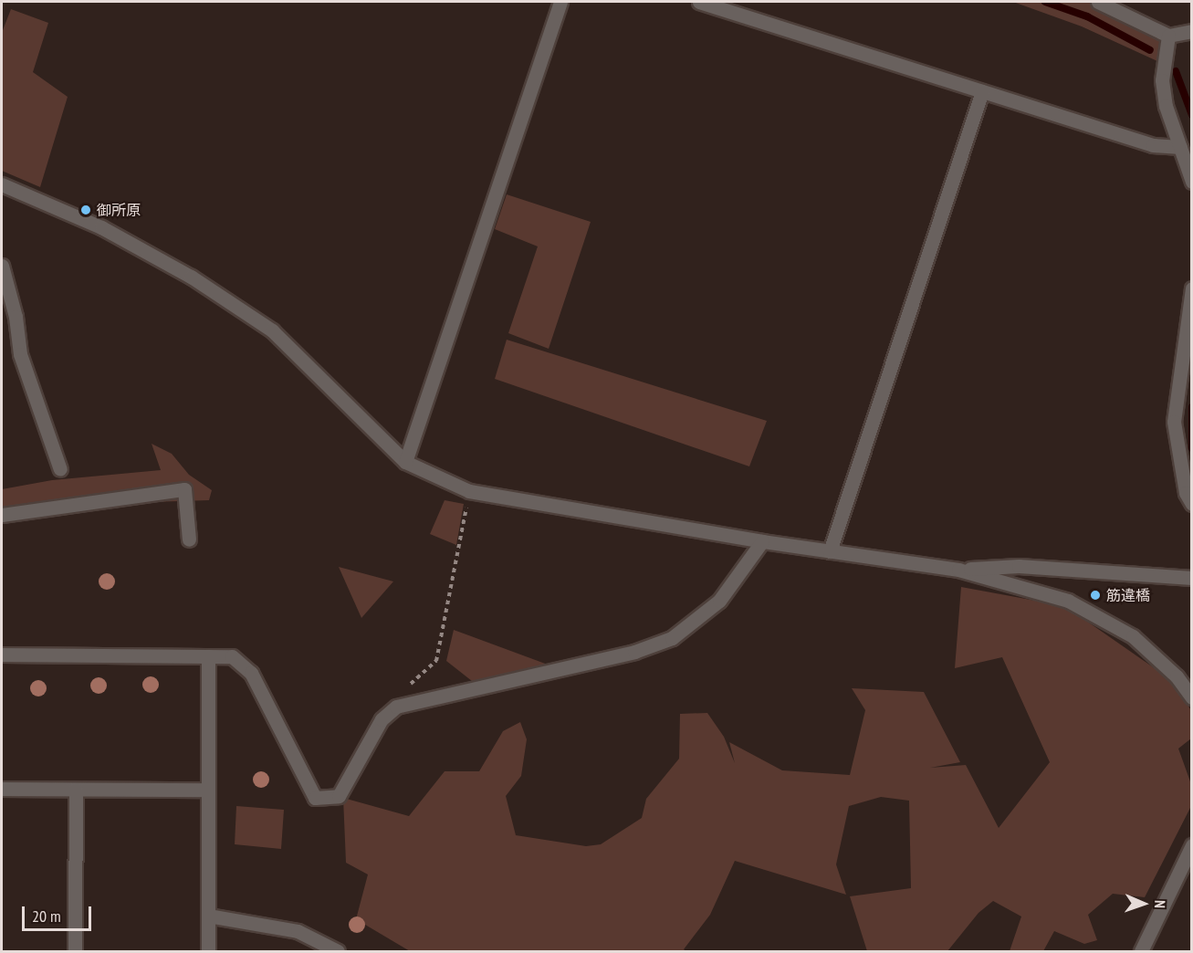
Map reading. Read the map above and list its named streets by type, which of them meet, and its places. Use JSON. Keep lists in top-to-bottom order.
{
  "places": ["御所原", "筋違橋"],
  "scale_bar": "20 m",
  "north": "right"
}
